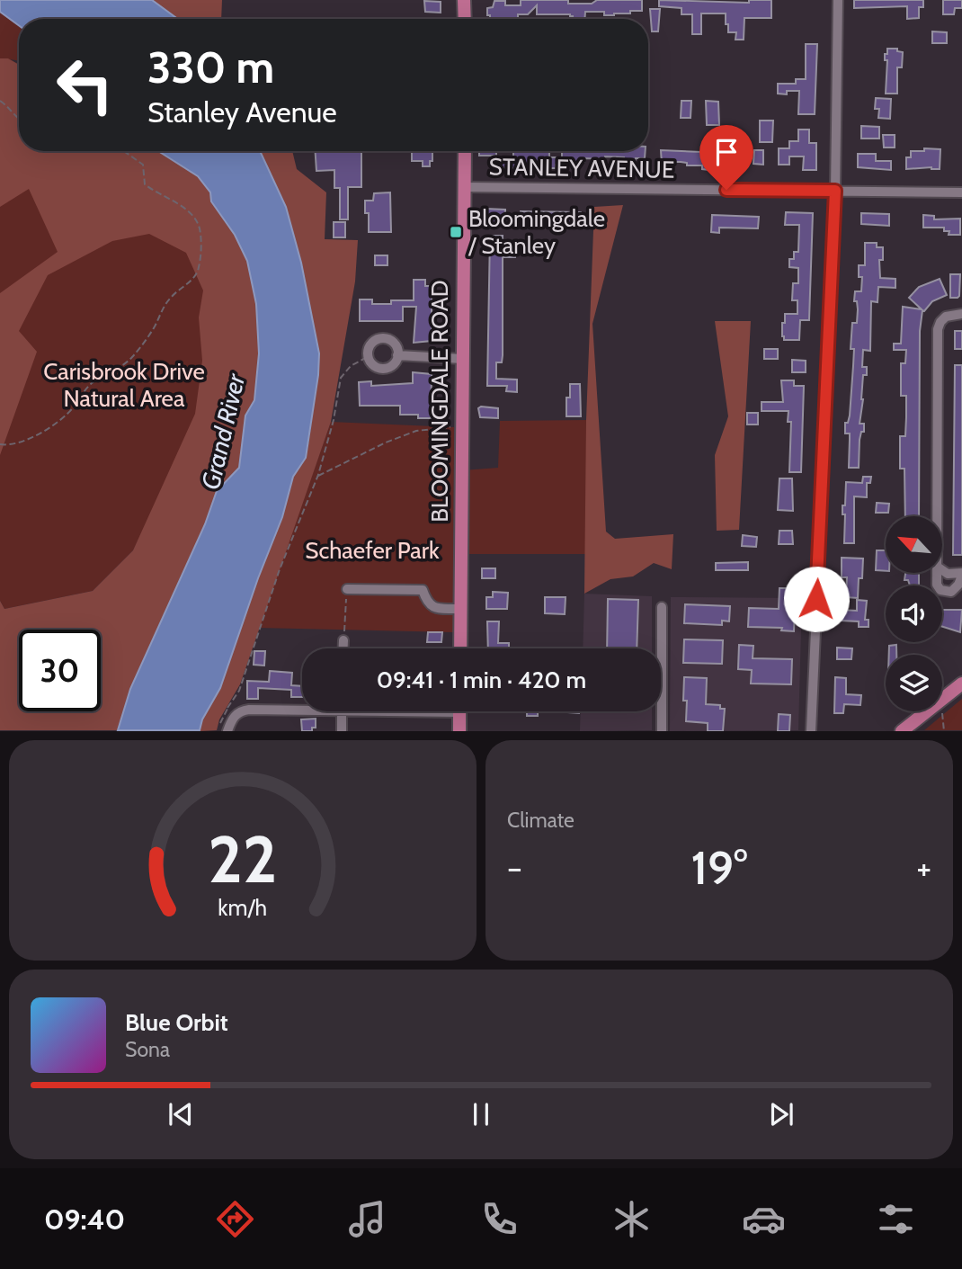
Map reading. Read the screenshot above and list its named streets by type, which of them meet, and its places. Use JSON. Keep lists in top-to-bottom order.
{
  "streets": {
    "main road": ["BLOOMINGDALE ROAD"],
    "street": ["STANLEY AVENUE"]
  },
  "crossings": [
    ["STANLEY AVENUE", "BLOOMINGDALE ROAD"]
  ],
  "water": ["Grand River"],
  "parks": ["Carisbrook Drive Natural Area", "Schaefer Park"],
  "places": {
    "transit": ["Bloomingdale / Stanley"]
  },
  "north": "top left",
  "page": {
    "turn": ["330 m", "Stanley Avenue"],
    "limit": "30",
    "trip": "09:41 · 1 min · 420 m",
    "tile": "Climate",
    "heat": ["−", "19°", "+"],
    "song": ["Blue Orbit", "Sona"],
    "tabs": "09:40",
    "gauge": ["22", "km/h"]
  }
}
